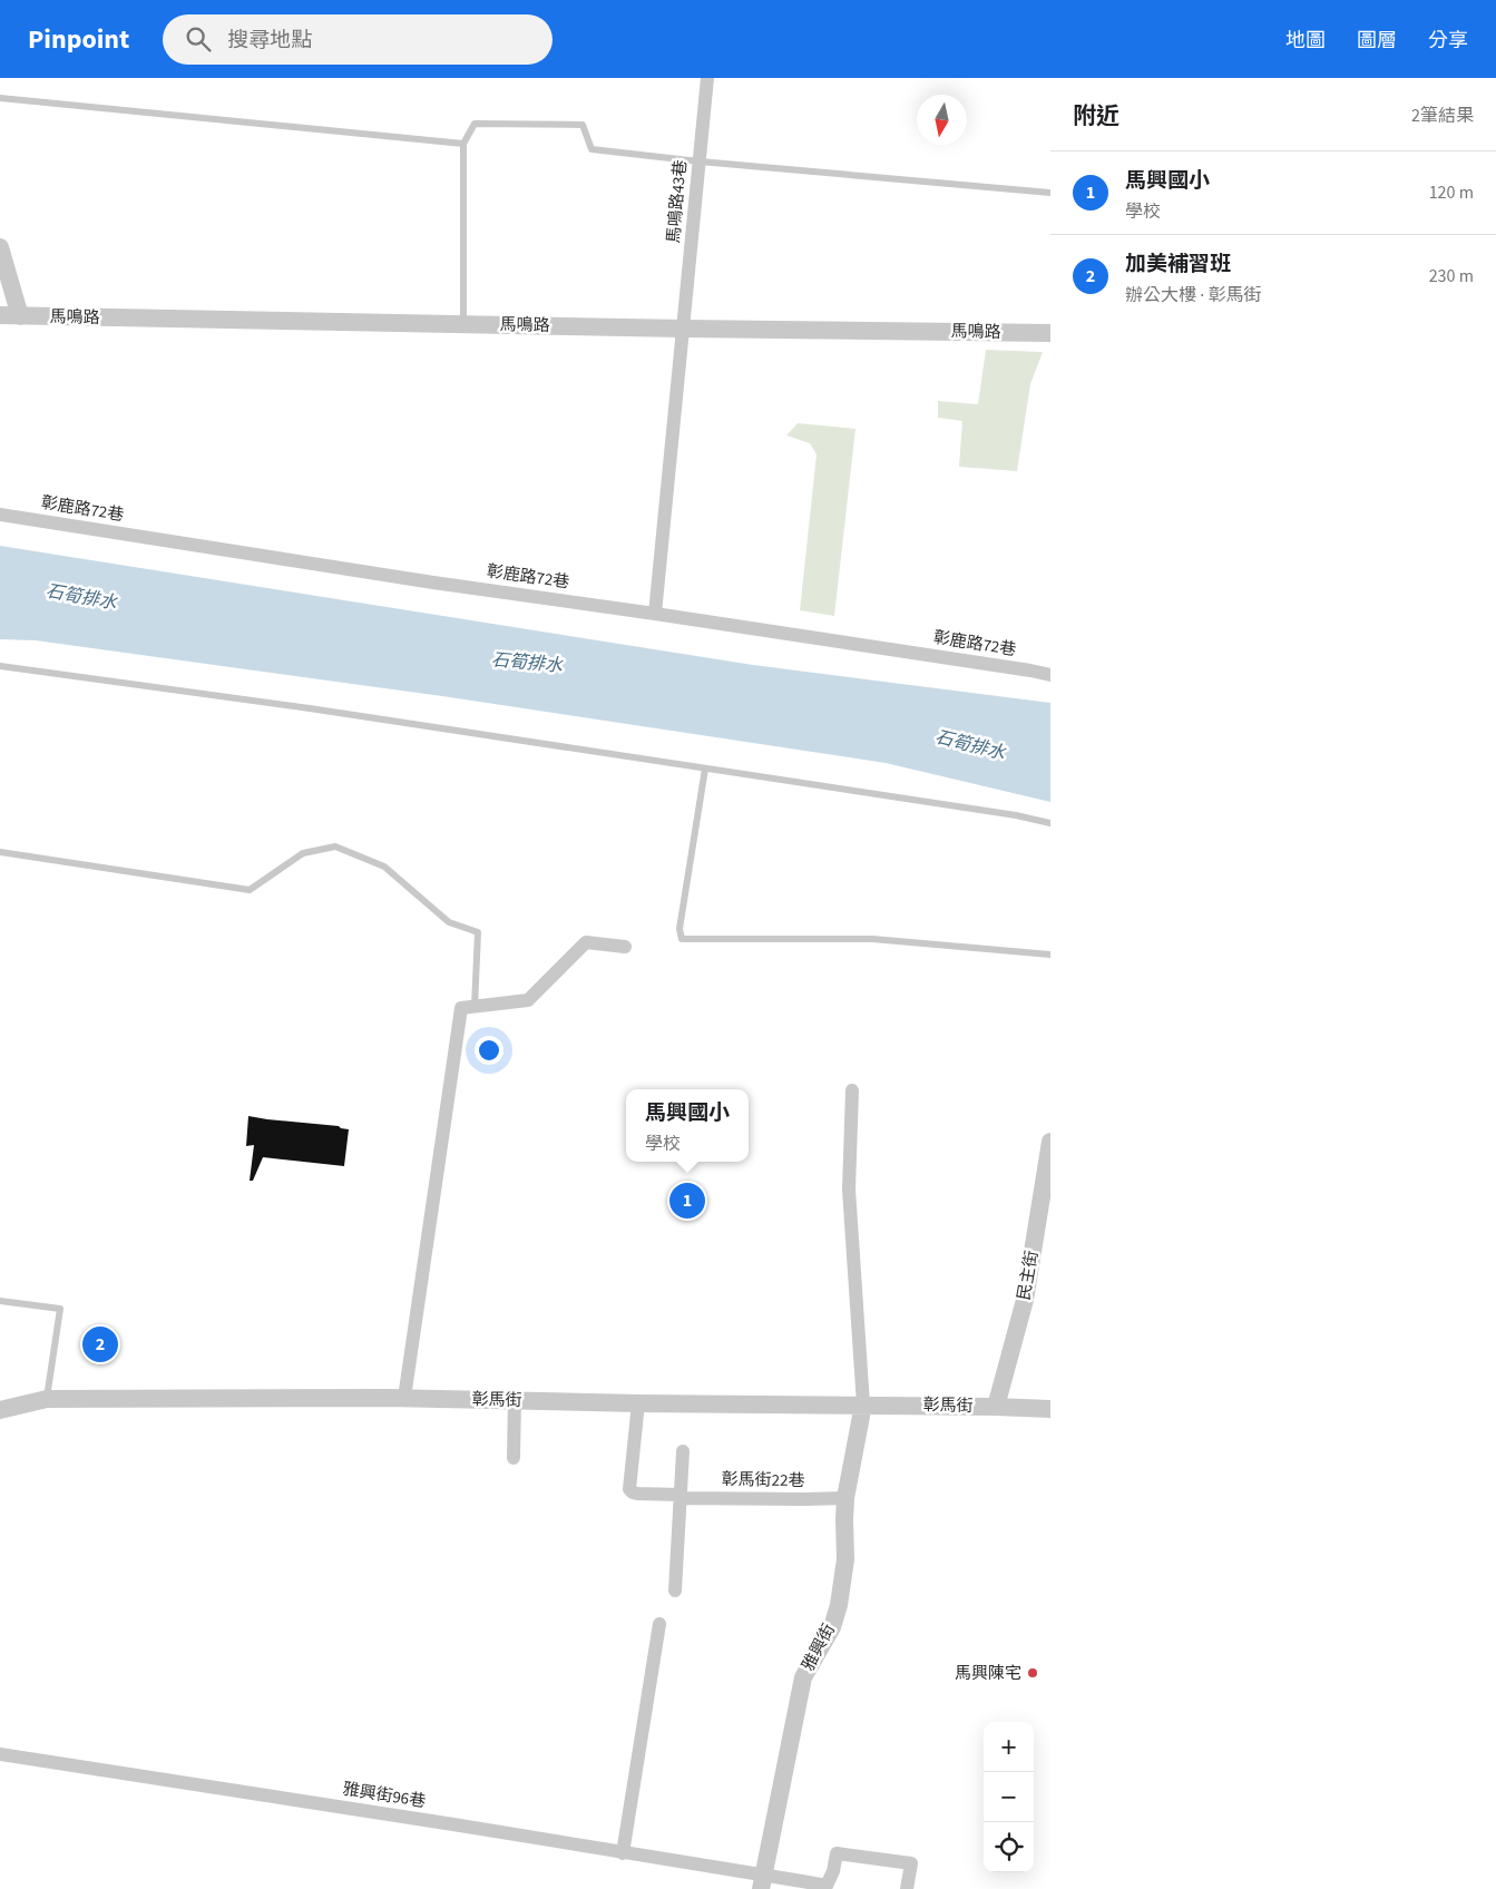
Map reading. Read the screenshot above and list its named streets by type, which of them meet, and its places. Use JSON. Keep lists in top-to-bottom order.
{
  "streets": {
    "street": [
      "馬鳴路43巷",
      "馬鳴路",
      "彰鹿路72巷",
      "民主街",
      "彰馬街",
      "彰馬街22巷",
      "雅興街",
      "雅興街96巷"
    ]
  },
  "crossings": [
    ["馬鳴路43巷", "馬鳴路"],
    ["馬鳴路43巷", "彰鹿路72巷"],
    ["民主街", "彰馬街"],
    ["彰馬街", "彰馬街22巷"],
    ["彰馬街", "雅興街"],
    ["彰馬街22巷", "雅興街"],
    ["雅興街", "雅興街96巷"]
  ],
  "water": ["石筍排水"],
  "places": ["馬興陳宅"],
  "north": "bottom",
  "page": {
    "header": "Pinpoint",
    "search": "搜尋地點",
    "nav": ["地圖", "圖層", "分享"],
    "heading": ["附近", "2筆結果"],
    "list": [
      {
        "mark": "1",
        "name": "馬興國小",
        "note": "學校",
        "value": "120 m"
      },
      {
        "mark": "2",
        "name": "加美補習班",
        "note": "辦公大樓 · 彰馬街",
        "value": "230 m"
      }
    ],
    "popup": ["馬興國小", "學校"],
    "pins": ["1", "2"],
    "map_buttons": ["+", "−"]
  }
}
